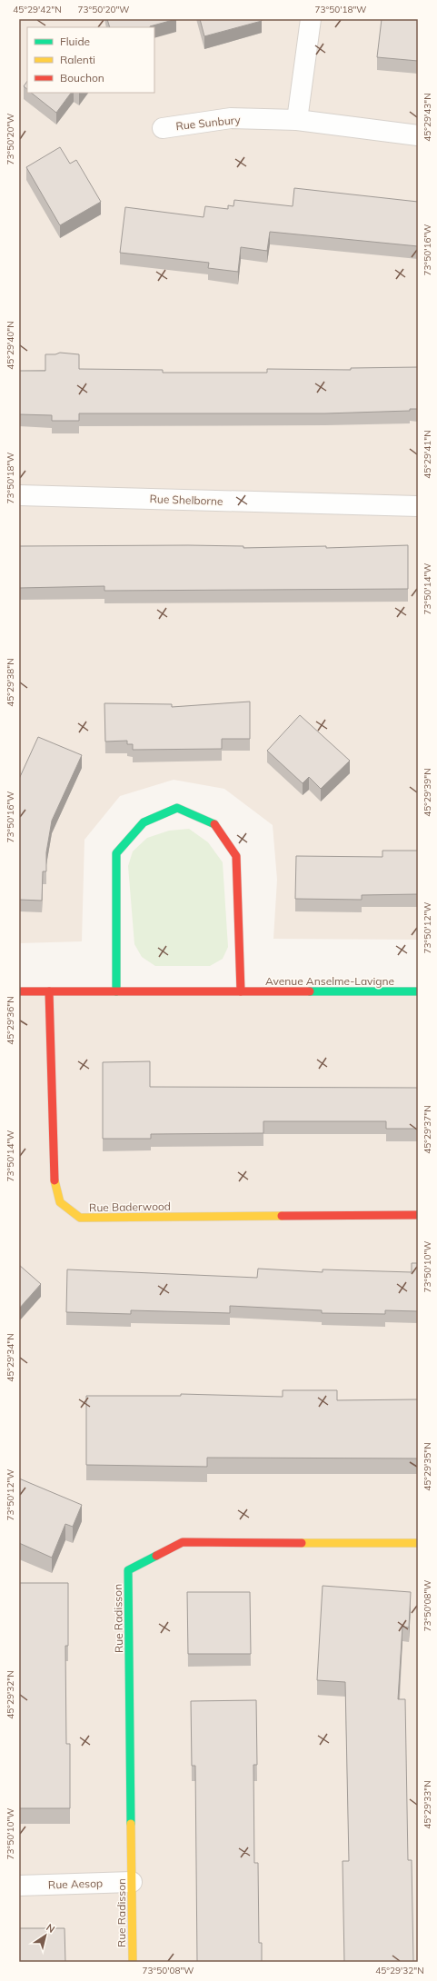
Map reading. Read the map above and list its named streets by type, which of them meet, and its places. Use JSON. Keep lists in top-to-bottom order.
{
  "streets": {
    "street": [
      "Rue Sunbury",
      "Rue Shelborne",
      "Avenue Anselme-Lavigne",
      "Rue Baderwood",
      "Rue Radisson",
      "Rue Aesop"
    ]
  },
  "crossings": [
    ["Avenue Anselme-Lavigne", "Rue Baderwood"],
    ["Rue Radisson", "Rue Aesop"]
  ],
  "legend": ["Fluide", "Ralenti", "Bouchon"],
  "north": "top right",
  "coordinates": [
    "45°29'42\"N",
    "73°50'20\"W",
    "73°50'18\"W",
    "45°29'43\"N",
    "73°50'16\"W",
    "45°29'40\"N",
    "45°29'41\"N",
    "73°50'14\"W",
    "45°29'38\"N",
    "45°29'39\"N",
    "73°50'12\"W",
    "45°29'36\"N",
    "45°29'37\"N",
    "73°50'10\"W",
    "45°29'34\"N",
    "45°29'35\"N",
    "73°50'08\"W",
    "45°29'32\"N",
    "45°29'33\"N"
  ]
}
